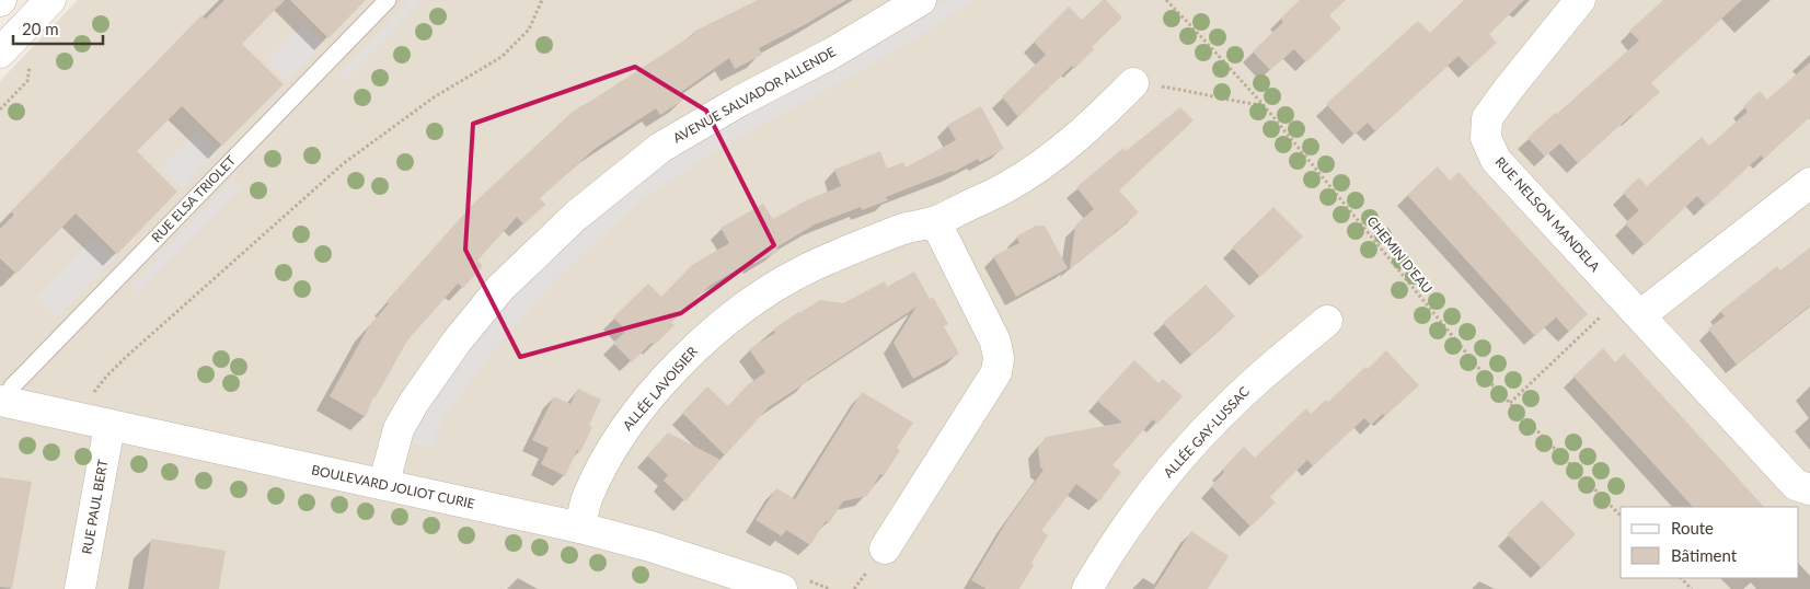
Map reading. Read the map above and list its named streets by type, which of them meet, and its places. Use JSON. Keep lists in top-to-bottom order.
{
  "streets": {
    "street": [
      "AVENUE SALVADOR ALLENDE",
      "RUE NELSON MANDELA",
      "ALLÉE LAVOISIER",
      "ALLÉE GAY-LUSSAC",
      "BOULEVARD JOLIOT CURIE",
      "RUE PAUL BERT"
    ],
    "lane": ["RUE ELSA TRIOLET"],
    "path": ["CHEMIN D'EAU"]
  },
  "crossings": [
    ["AVENUE SALVADOR ALLENDE", "BOULEVARD JOLIOT CURIE"],
    ["RUE ELSA TRIOLET", "BOULEVARD JOLIOT CURIE"],
    ["ALLÉE LAVOISIER", "BOULEVARD JOLIOT CURIE"],
    ["BOULEVARD JOLIOT CURIE", "RUE PAUL BERT"]
  ],
  "legend": ["Route", "Bâtiment"],
  "scale_bar": "20 m"
}
